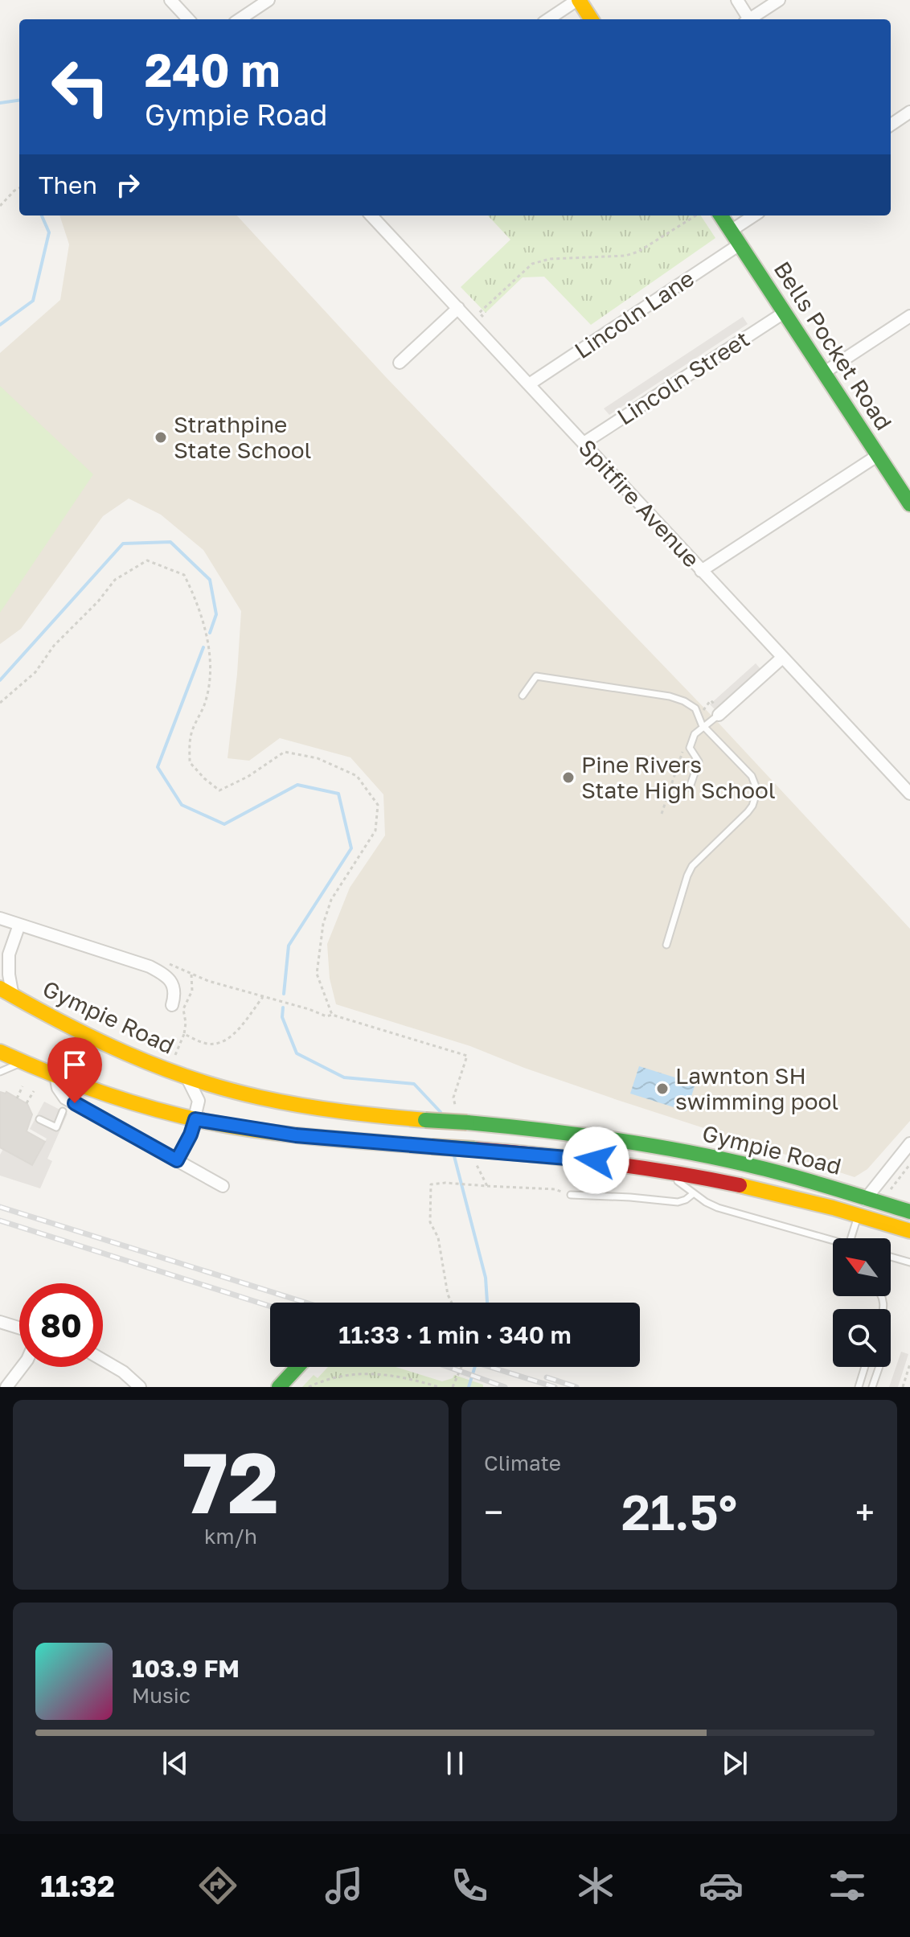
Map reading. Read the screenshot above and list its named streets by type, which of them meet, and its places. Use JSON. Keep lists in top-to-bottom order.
{
  "streets": {
    "main road": ["Bells Pocket Road", "Gympie Road"],
    "street": ["Lincoln Lane", "Lincoln Street", "Spitfire Avenue"]
  },
  "crossings": [
    ["Lincoln Lane", "Bells Pocket Road"],
    ["Lincoln Lane", "Spitfire Avenue"],
    ["Bells Pocket Road", "Lincoln Street"],
    ["Lincoln Street", "Spitfire Avenue"]
  ],
  "places": ["Strathpine State School", "Pine Rivers State High School", "Lawnton SH swimming pool"],
  "north": "top left",
  "page": {
    "turn": ["240 m", "Gympie Road"],
    "then": "Then",
    "limit": "80",
    "trip": "11:33 · 1 min · 340 m",
    "tile": [
      ["72", "km/h"],
      "Climate"
    ],
    "heat": ["−", "21.5°", "+"],
    "song": ["103.9 FM", "Music"],
    "tabs": "11:32"
  }
}
